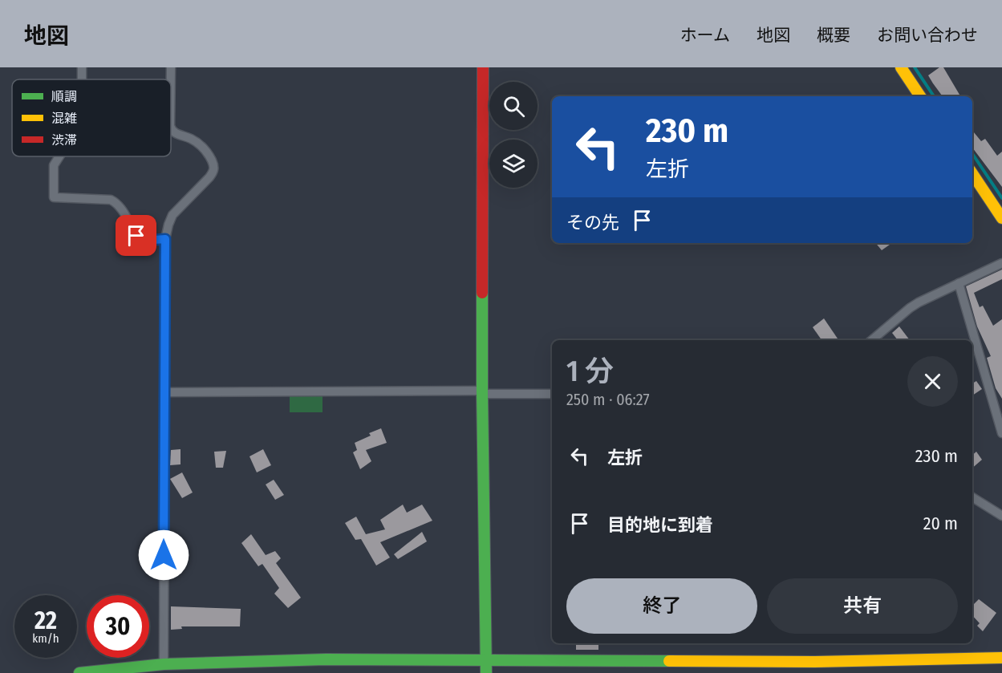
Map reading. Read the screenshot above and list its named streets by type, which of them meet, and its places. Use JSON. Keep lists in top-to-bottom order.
{
  "legend": ["順調", "混雑", "渋滞"],
  "page": {
    "header": "地図",
    "nav": [
      "ホーム",
      "地図",
      "概要",
      "お問い合わせ"
    ],
    "turn": ["230 m", "左折"],
    "then": "その先",
    "heading": ["1 分", "250 m · 06:27"],
    "list": [
      {
        "name": "左折",
        "value": "230 m"
      },
      {
        "name": "目的地に到着",
        "value": "20 m"
      }
    ],
    "buttons": ["終了", "共有"],
    "speed": "22 km/h",
    "limit": "30"
  }
}
